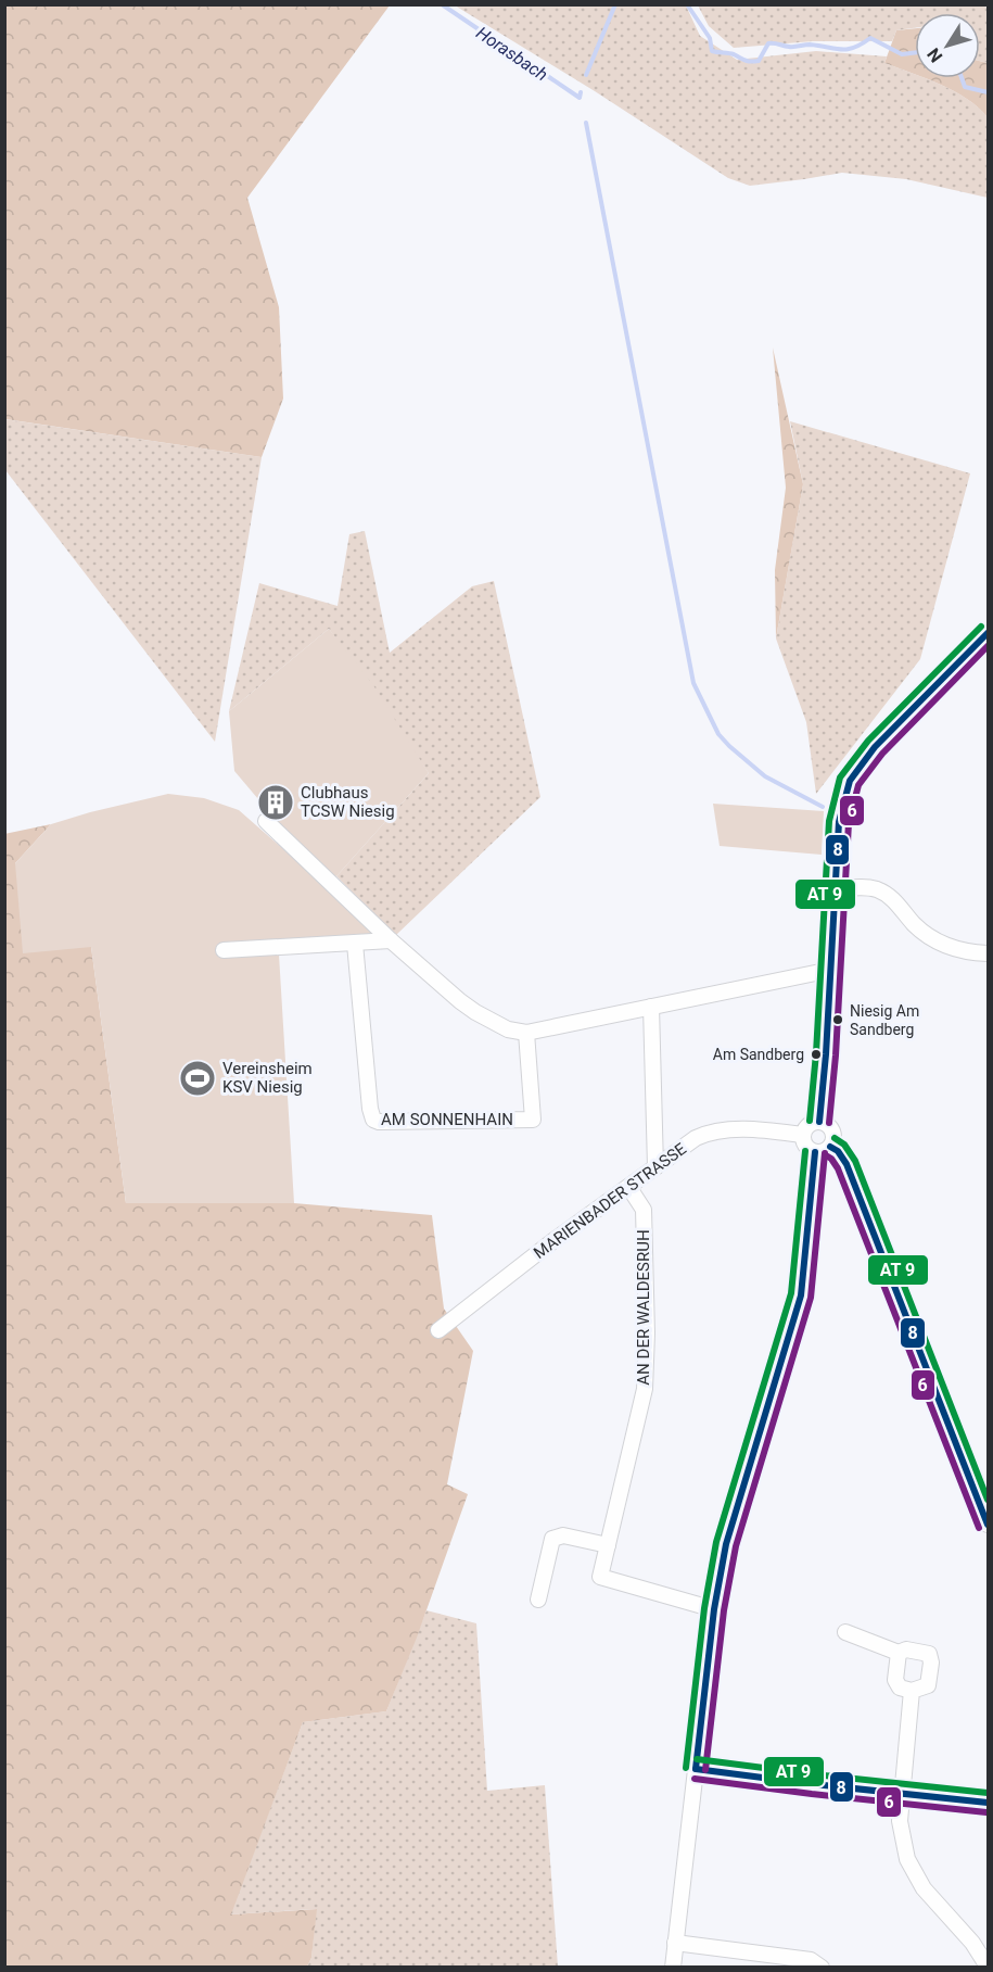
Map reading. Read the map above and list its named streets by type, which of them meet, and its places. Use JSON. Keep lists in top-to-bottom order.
{
  "streets": {
    "street": ["AM SONNENHAIN", "MARIENBADER STRASSE", "AN DER WALDESRUH"]
  },
  "crossings": [
    ["MARIENBADER STRASSE", "AN DER WALDESRUH"]
  ],
  "water": ["Horasbach"],
  "places": {
    "building": ["Clubhaus TCSW Niesig"],
    "other": ["Niesig Am Sandberg", "Am Sandberg"],
    "sports": ["Vereinsheim KSV Niesig"]
  },
  "lines": ["transit line 8", "transit line 6"],
  "north": "bottom left"
}
